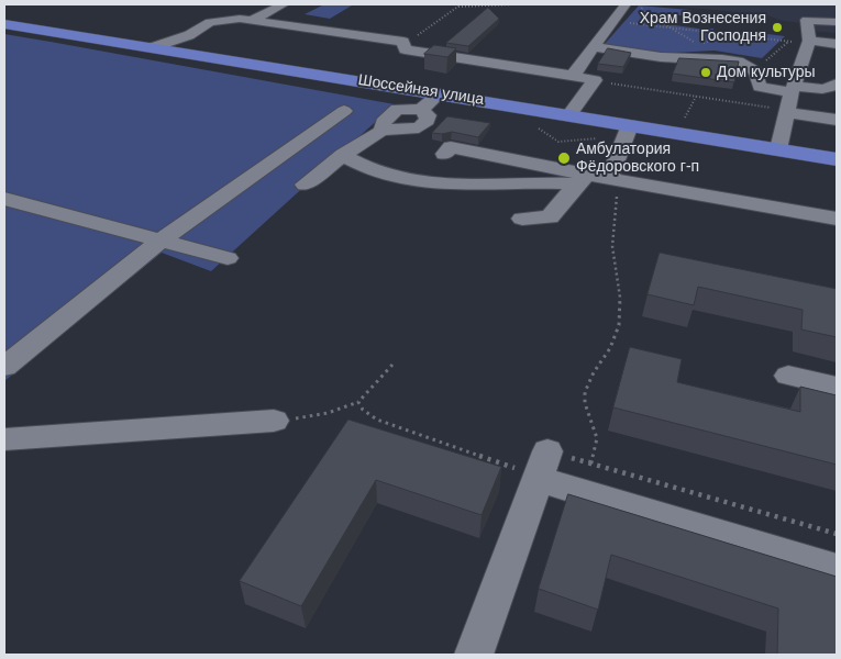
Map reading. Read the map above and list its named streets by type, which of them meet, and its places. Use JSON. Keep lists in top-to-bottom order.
{
  "streets": {
    "main road": ["Шоссейная улица"]
  },
  "places": ["Храм Вознесения Господня", "Дом культуры", "Амбулатория Фёдоровского г-п"]
}
